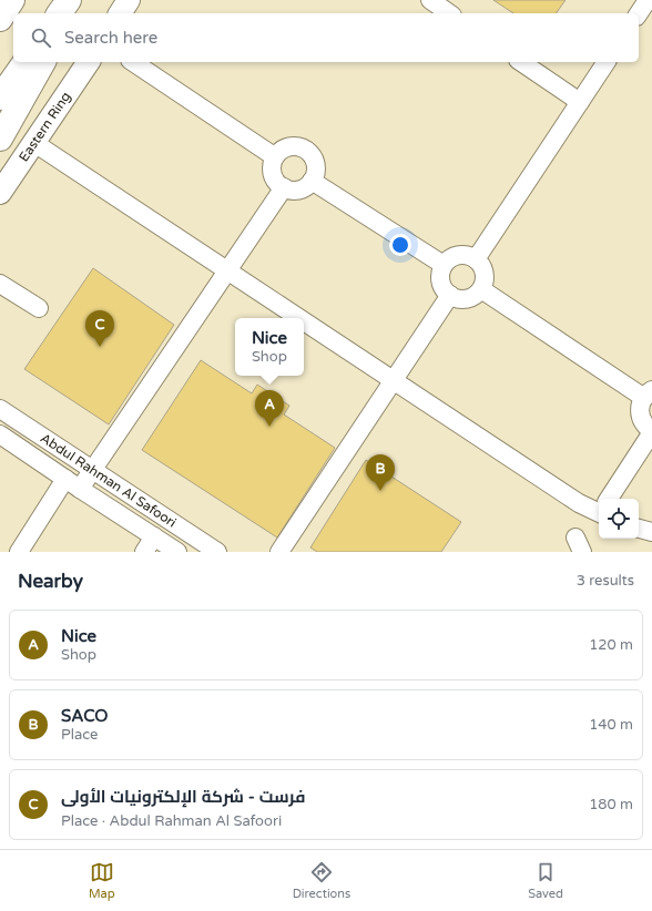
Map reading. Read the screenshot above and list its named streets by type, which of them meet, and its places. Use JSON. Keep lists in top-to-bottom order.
{
  "streets": {
    "main road": ["Eastern Ring"],
    "street": ["Abdul Rahman Al Safoori"]
  },
  "page": {
    "search": "Search here",
    "pins": ["C", "A", "B"],
    "popup": ["Nice", "Shop"],
    "heading": ["Nearby", "3 results"],
    "list": [
      {
        "mark": "A",
        "name": "Nice",
        "note": "Shop",
        "value": "120 m"
      },
      {
        "mark": "B",
        "name": "SACO",
        "note": "Place",
        "value": "140 m"
      },
      {
        "mark": "C",
        "name": "فرست - شركة الإلكترونيات الأولى",
        "note": "Place · Abdul Rahman Al Safoori",
        "value": "180 m"
      }
    ],
    "nav": ["Map", "Directions", "Saved"]
  }
}
